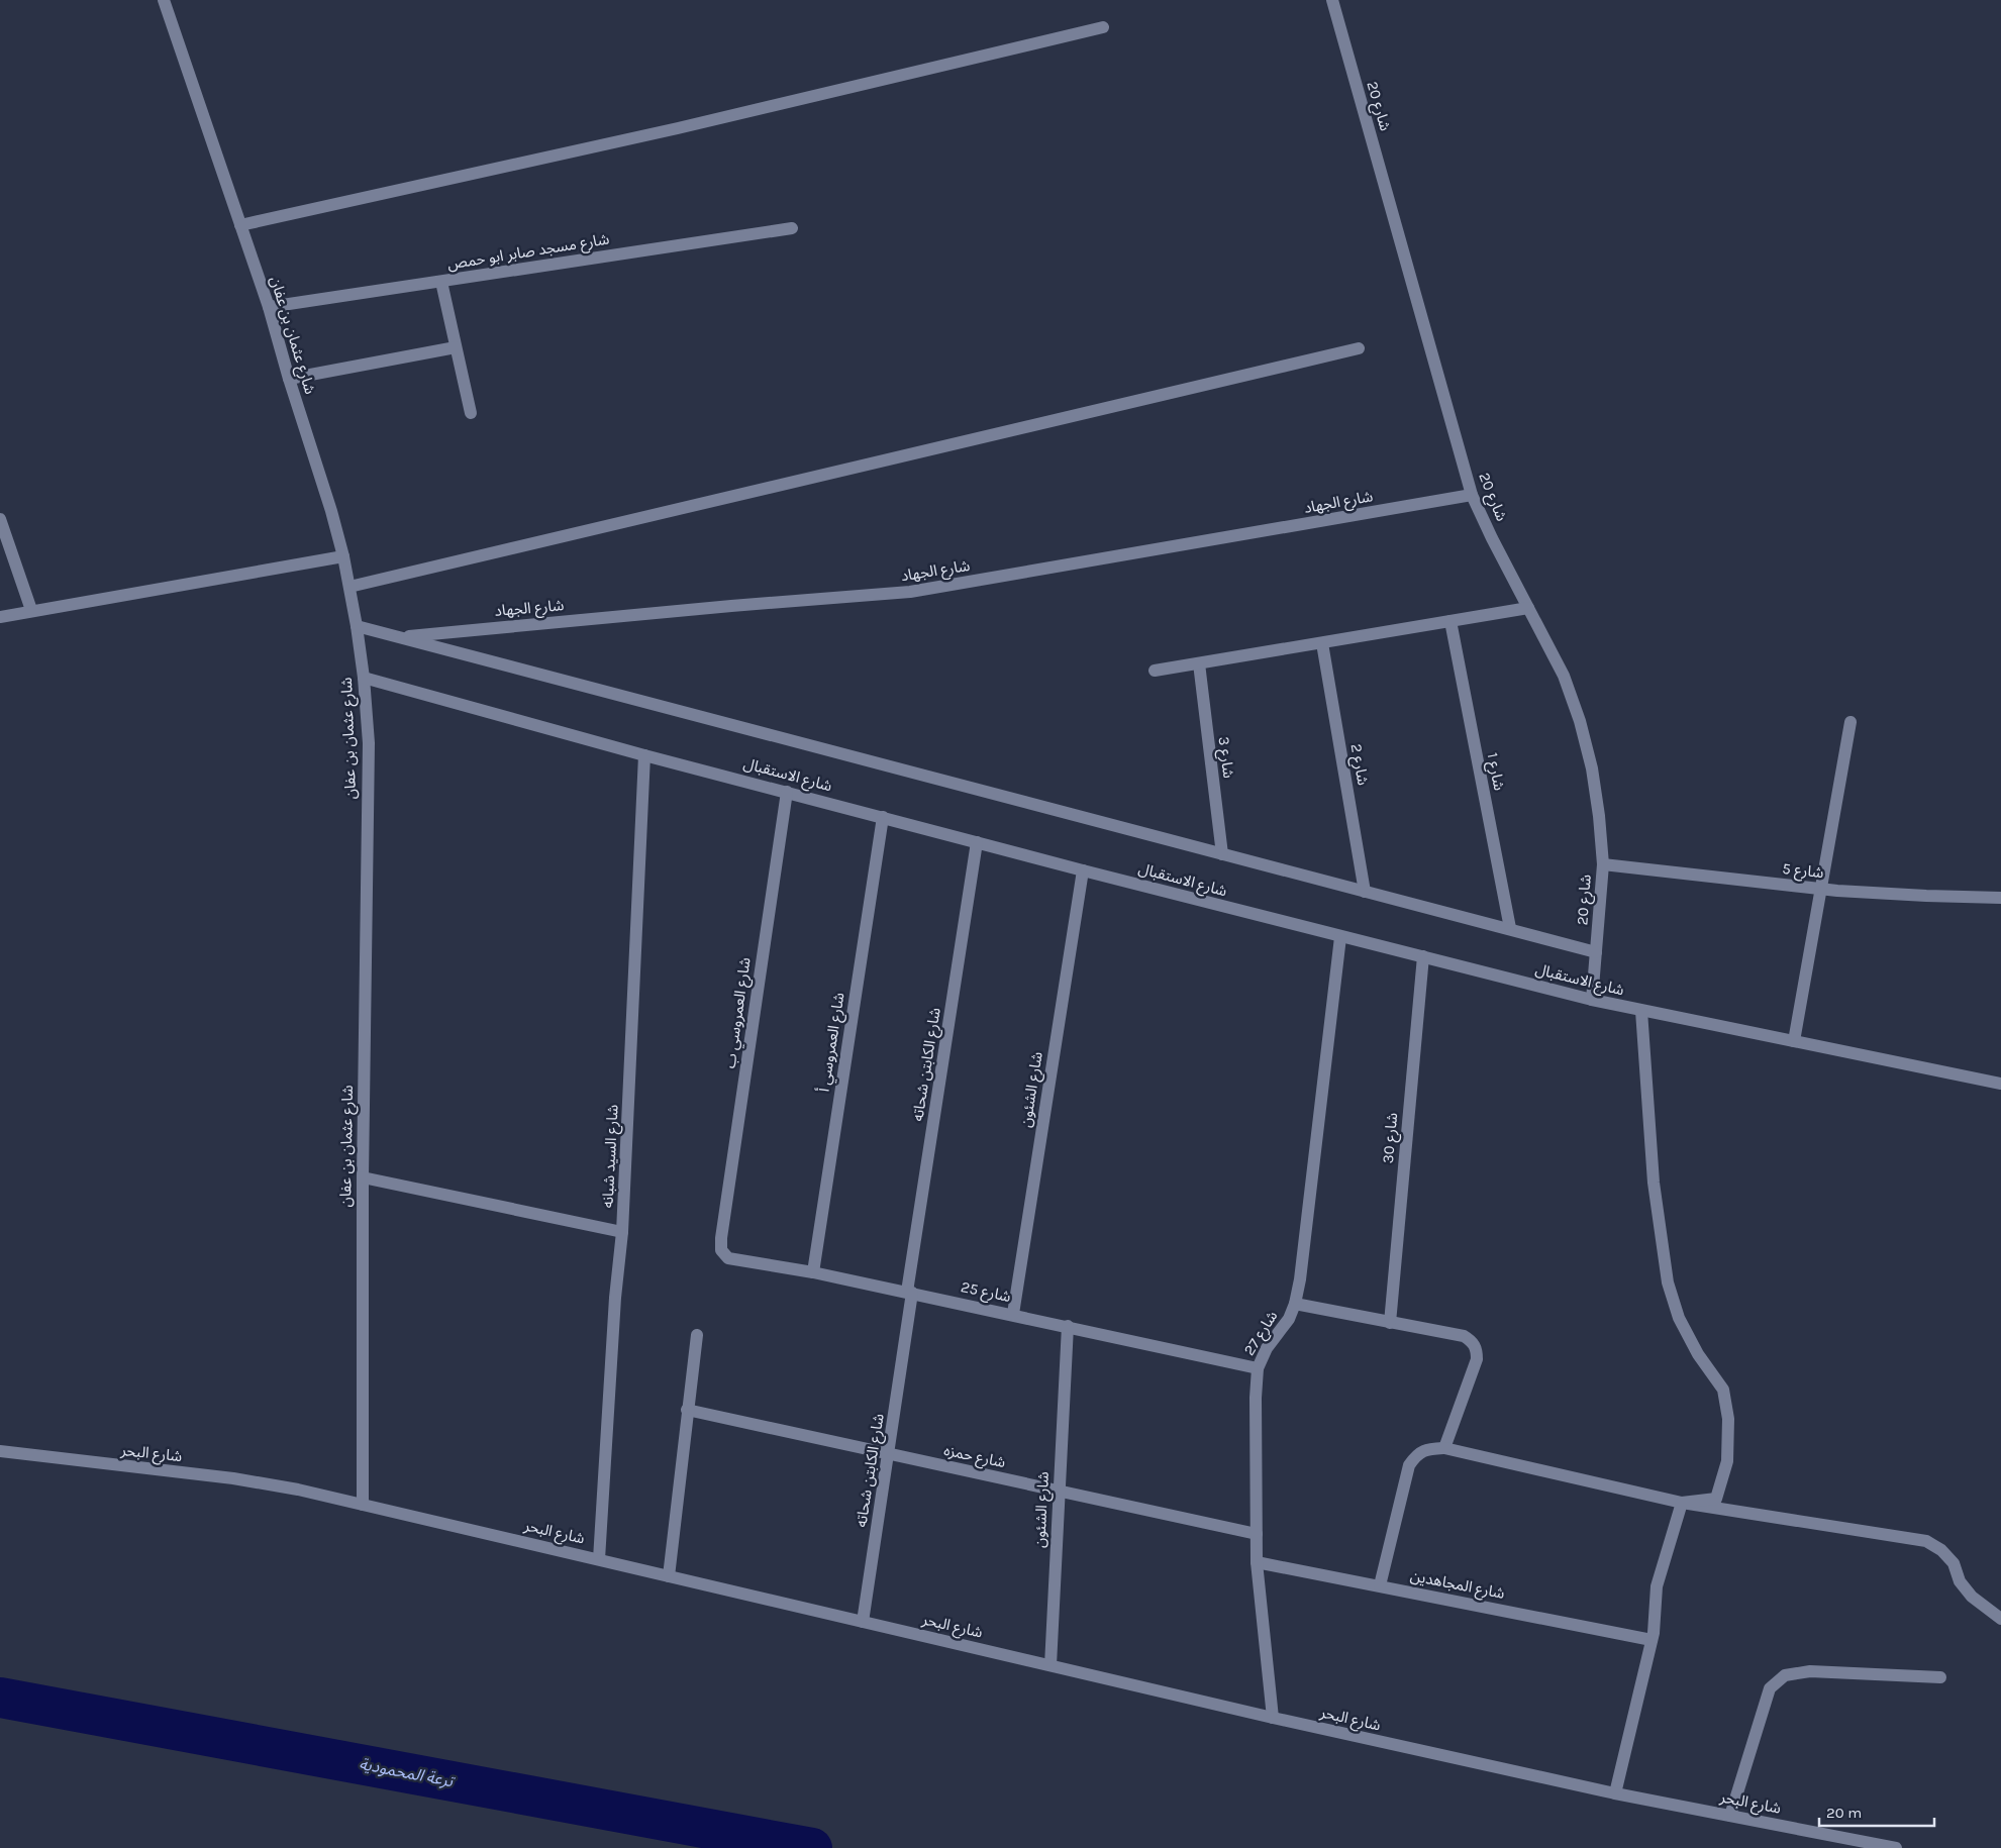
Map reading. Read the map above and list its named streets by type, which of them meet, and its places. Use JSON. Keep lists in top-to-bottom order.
{
  "streets": {
    "street": [
      "شارع 20",
      "شارع مسجد صابر ابو حمص",
      "شارع عثمان بن عفان",
      "شارع الجهاد",
      "شارع 3",
      "شارع 2",
      "شارع 1",
      "شارع الاستقبال",
      "شارع 5",
      "شارع العمروسي ب",
      "شارع العمروسي أ",
      "شارع الكابتن شحاته",
      "شارع الشئون",
      "شارع 30",
      "شارع السيد شبانه",
      "شارع 25",
      "شارع 27",
      "شارع البحر",
      "شارع حمزه",
      "شارع المجاهدين"
    ]
  },
  "crossings": [
    ["شارع 20", "شارع الجهاد"],
    ["شارع 20", "شارع الاستقبال"],
    ["شارع 20", "شارع 5"],
    ["شارع مسجد صابر ابو حمص", "شارع عثمان بن عفان"],
    ["شارع عثمان بن عفان", "شارع الاستقبال"],
    ["شارع عثمان بن عفان", "شارع البحر"],
    ["شارع الجهاد", "شارع الاستقبال"],
    ["شارع 3", "شارع الاستقبال"],
    ["شارع 2", "شارع الاستقبال"],
    ["شارع 1", "شارع الاستقبال"],
    ["شارع الاستقبال", "شارع العمروسي ب"],
    ["شارع الاستقبال", "شارع العمروسي أ"],
    ["شارع الاستقبال", "شارع الكابتن شحاته"],
    ["شارع الاستقبال", "شارع الشئون"],
    ["شارع الاستقبال", "شارع 30"],
    ["شارع الاستقبال", "شارع السيد شبانه"],
    ["شارع الاستقبال", "شارع 27"],
    ["شارع العمروسي ب", "شارع 25"],
    ["شارع العمروسي أ", "شارع 25"],
    ["شارع الكابتن شحاته", "شارع 25"],
    ["شارع الكابتن شحاته", "شارع البحر"],
    ["شارع الكابتن شحاته", "شارع حمزه"],
    ["شارع الشئون", "شارع 25"],
    ["شارع الشئون", "شارع البحر"],
    ["شارع الشئون", "شارع حمزه"],
    ["شارع السيد شبانه", "شارع البحر"],
    ["شارع 25", "شارع 27"],
    ["شارع 27", "شارع البحر"],
    ["شارع 27", "شارع حمزه"],
    ["شارع 27", "شارع المجاهدين"]
  ],
  "water": ["ترعة المحمودية"],
  "scale_bar": "20 m"
}
